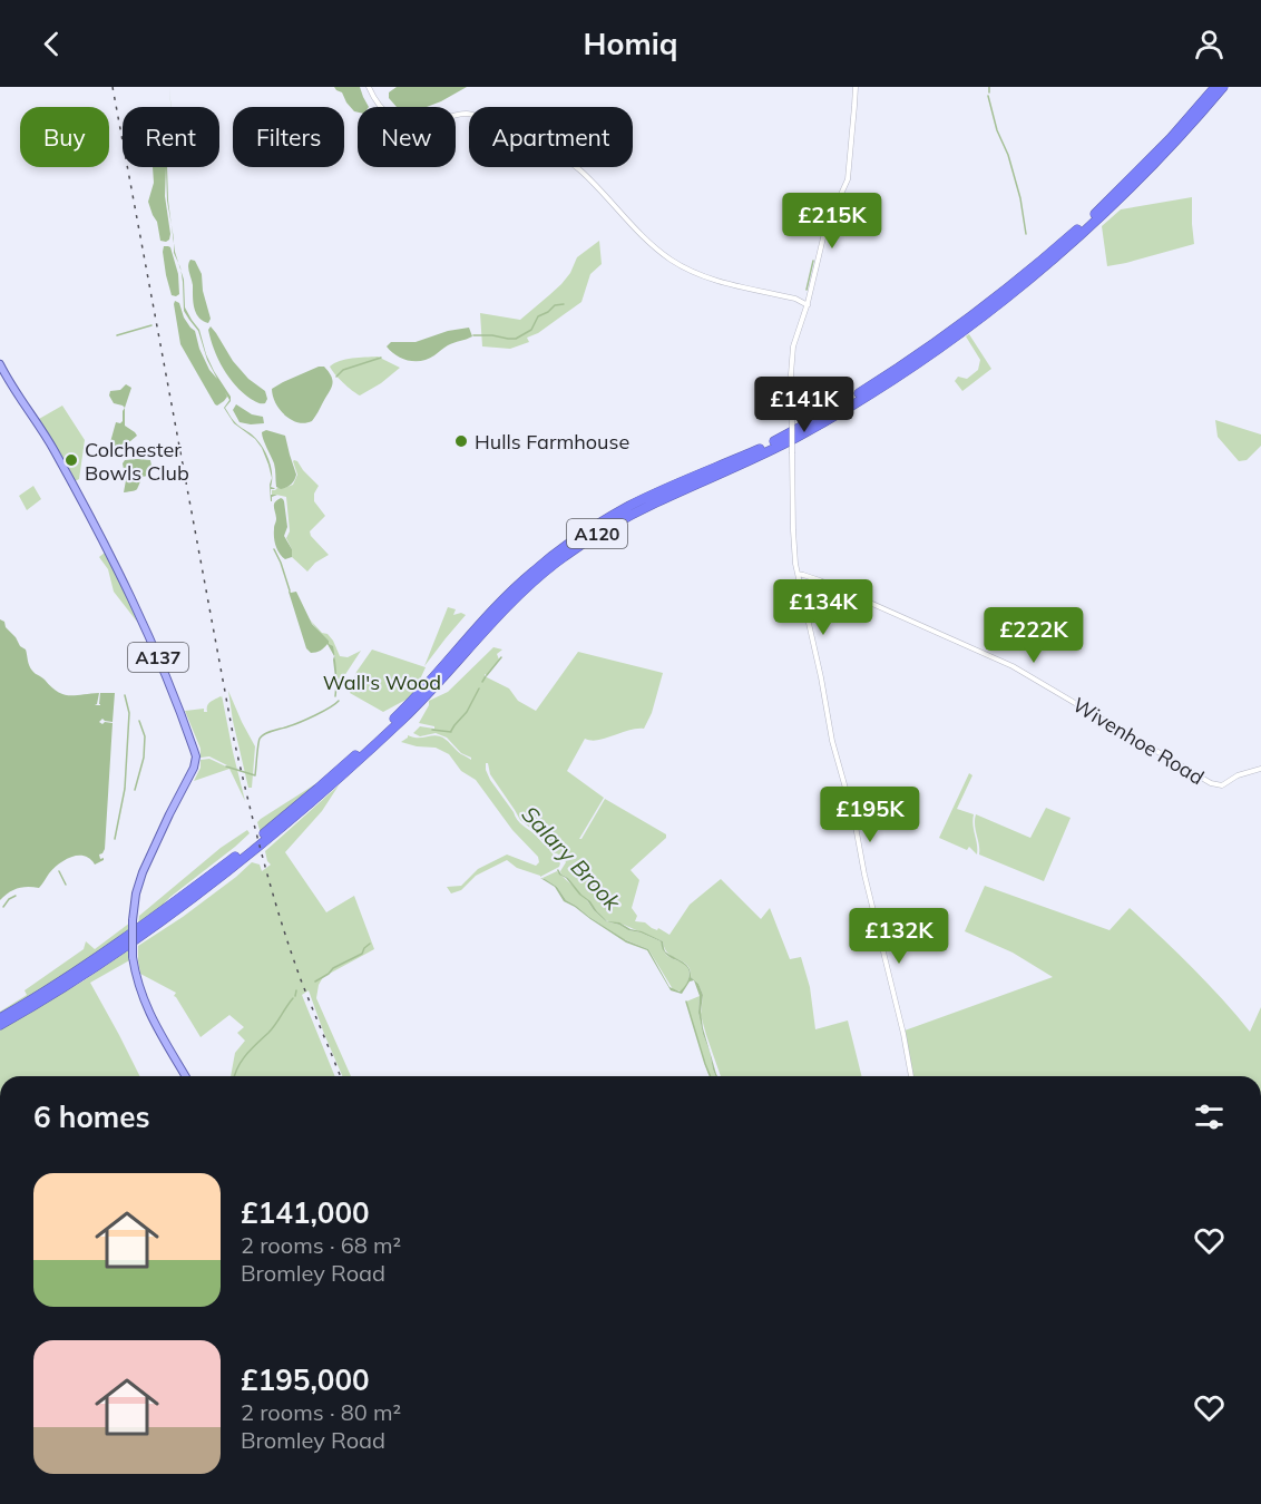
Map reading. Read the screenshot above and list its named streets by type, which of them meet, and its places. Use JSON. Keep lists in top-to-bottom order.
{
  "streets": {
    "highway": ["A120"],
    "main road": ["A137"],
    "street": ["Wivenhoe Road"]
  },
  "water": ["Salary Brook"],
  "parks": ["Wall's Wood"],
  "places": ["Hulls Farmhouse", "Colchester Bowls Club"],
  "page": {
    "header": "Homiq",
    "chip": [
      "Buy",
      "Rent",
      "Filters",
      "New",
      "Apartment"
    ],
    "price": [
      "£215K",
      "£141K",
      "£134K",
      "£222K",
      "£195K",
      "£132K"
    ],
    "heading": "6 homes",
    "list": [
      {
        "name": "£141,000",
        "note": "2 rooms · 68 m² · Bromley Road"
      },
      {
        "name": "£195,000",
        "note": "2 rooms · 80 m² · Bromley Road"
      }
    ]
  }
}
